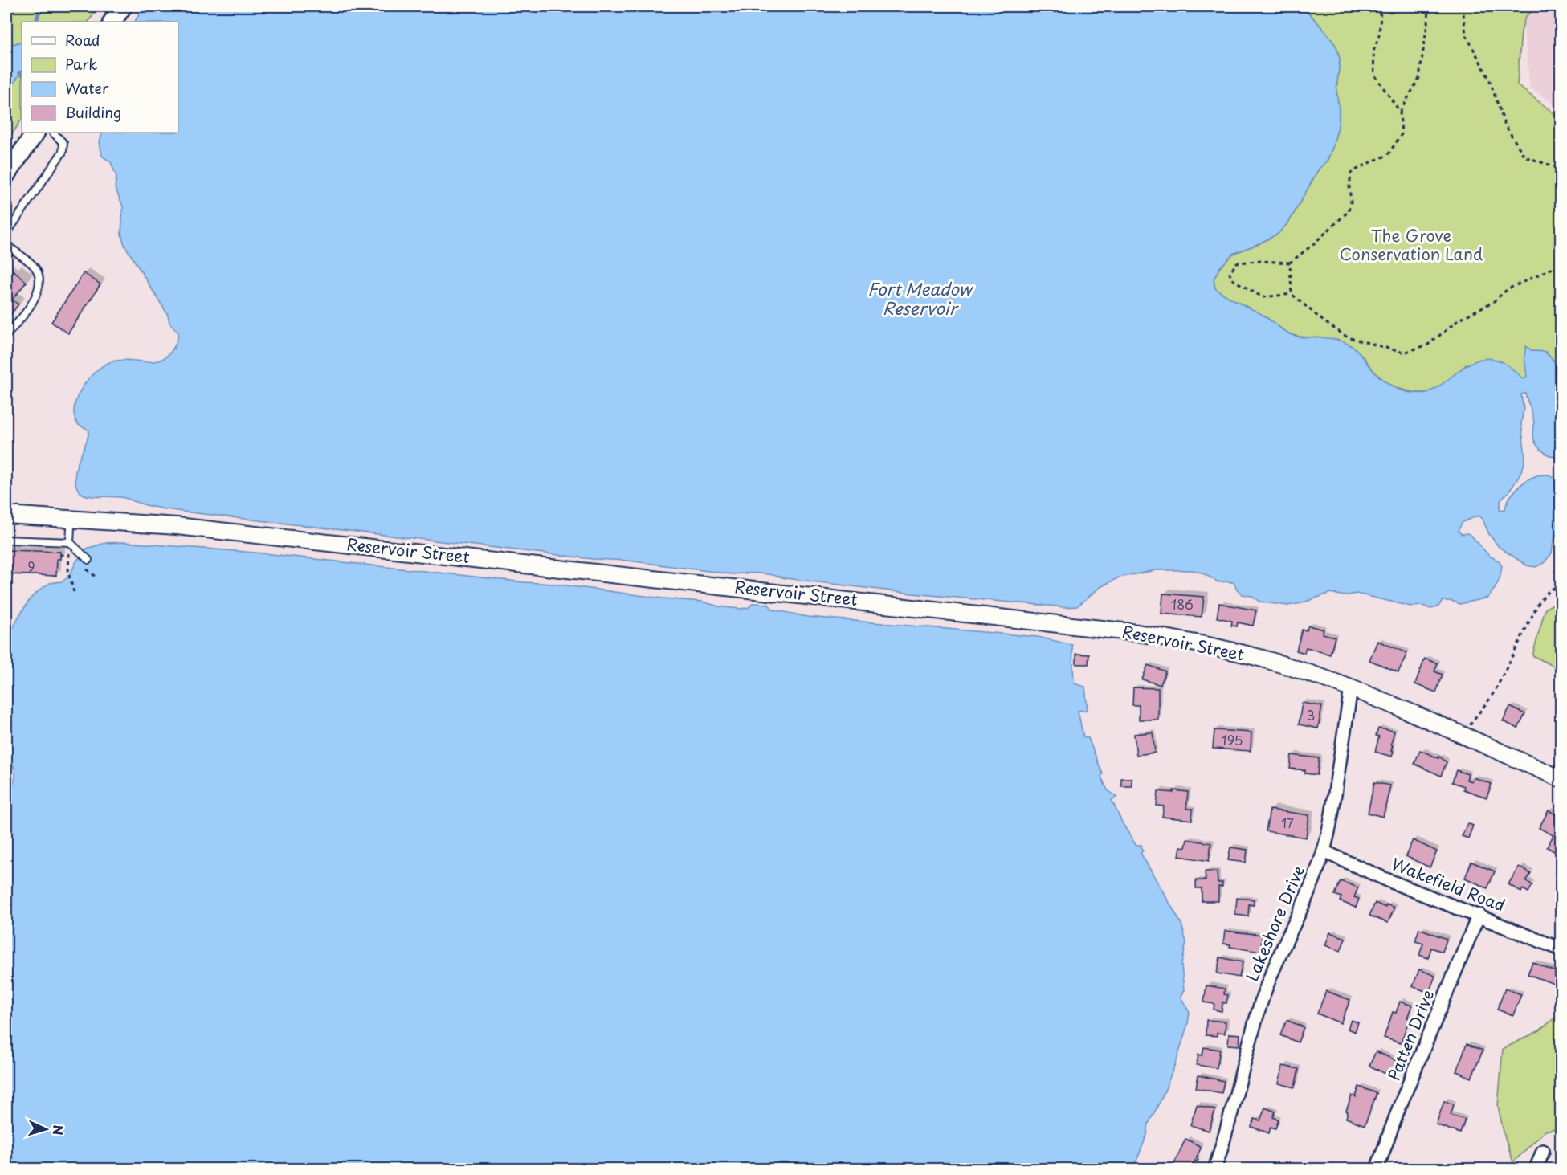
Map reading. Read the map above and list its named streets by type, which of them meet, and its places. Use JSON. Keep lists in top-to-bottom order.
{
  "streets": {
    "street": [
      "Reservoir Street",
      "Wakefield Road",
      "Lakeshore Drive",
      "Patten Drive"
    ]
  },
  "crossings": [
    ["Reservoir Street", "Lakeshore Drive"],
    ["Wakefield Road", "Lakeshore Drive"],
    ["Wakefield Road", "Patten Drive"]
  ],
  "water": ["Fort Meadow Reservoir"],
  "parks": ["The Grove Conservation Land"],
  "house_numbers": [
    "9",
    "186",
    "3",
    "195",
    "17"
  ],
  "legend": [
    "Road",
    "Park",
    "Water",
    "Building"
  ],
  "north": "right"
}
